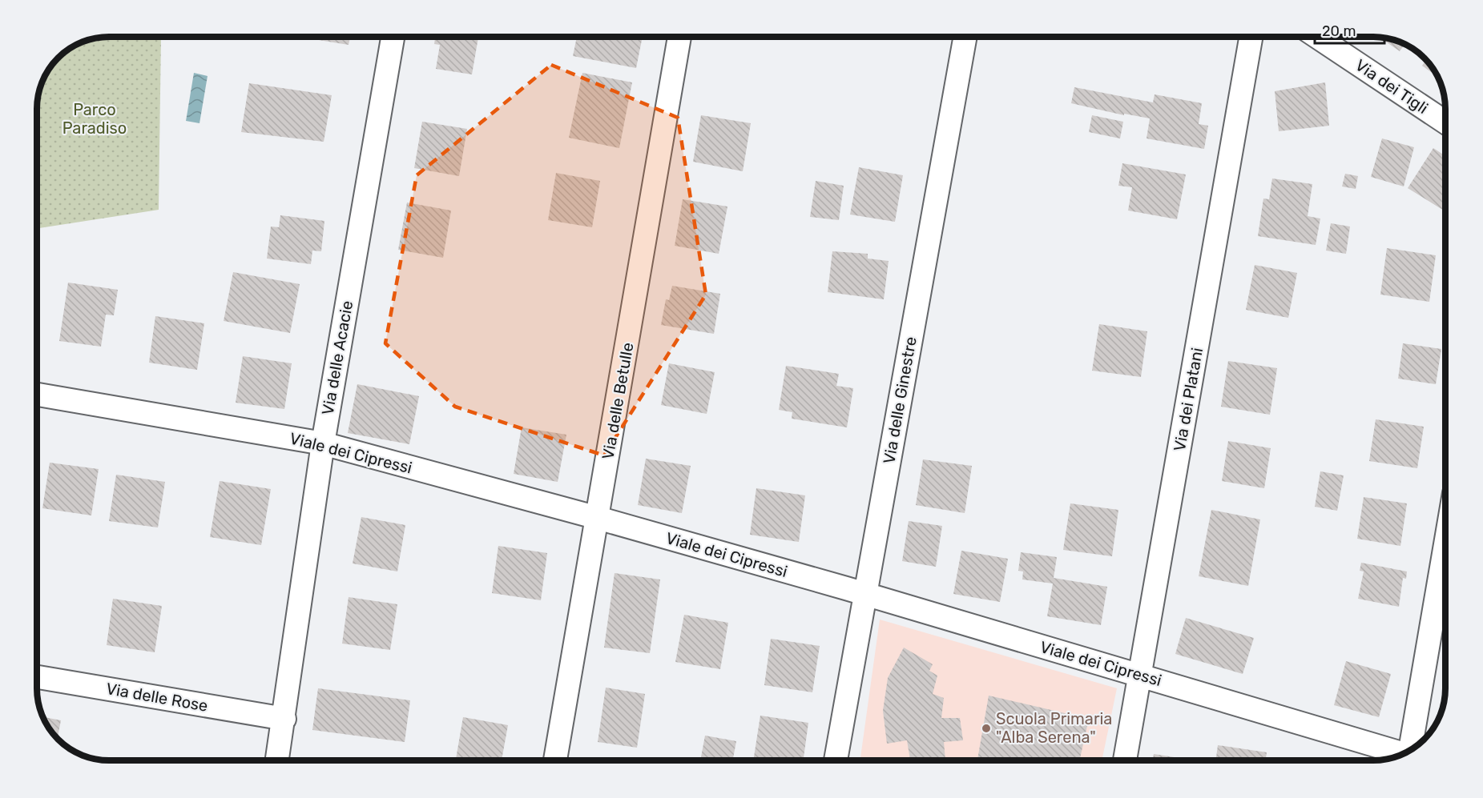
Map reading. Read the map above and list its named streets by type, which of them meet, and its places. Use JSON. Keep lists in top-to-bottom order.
{
  "streets": {
    "street": [
      "Via dei Tigli",
      "Via delle Acacie",
      "Via dei Platani",
      "Via delle Ginestre",
      "Via delle Betulle",
      "Viale dei Cipressi",
      "Via delle Rose"
    ]
  },
  "crossings": [
    ["Via delle Acacie", "Viale dei Cipressi"],
    ["Via delle Acacie", "Via delle Rose"],
    ["Via dei Platani", "Viale dei Cipressi"],
    ["Via delle Ginestre", "Viale dei Cipressi"],
    ["Via delle Betulle", "Viale dei Cipressi"]
  ],
  "parks": ["Parco Paradiso"],
  "places": ["Scuola Primaria \"Alba Serena\""],
  "scale_bar": "20 m"
}
